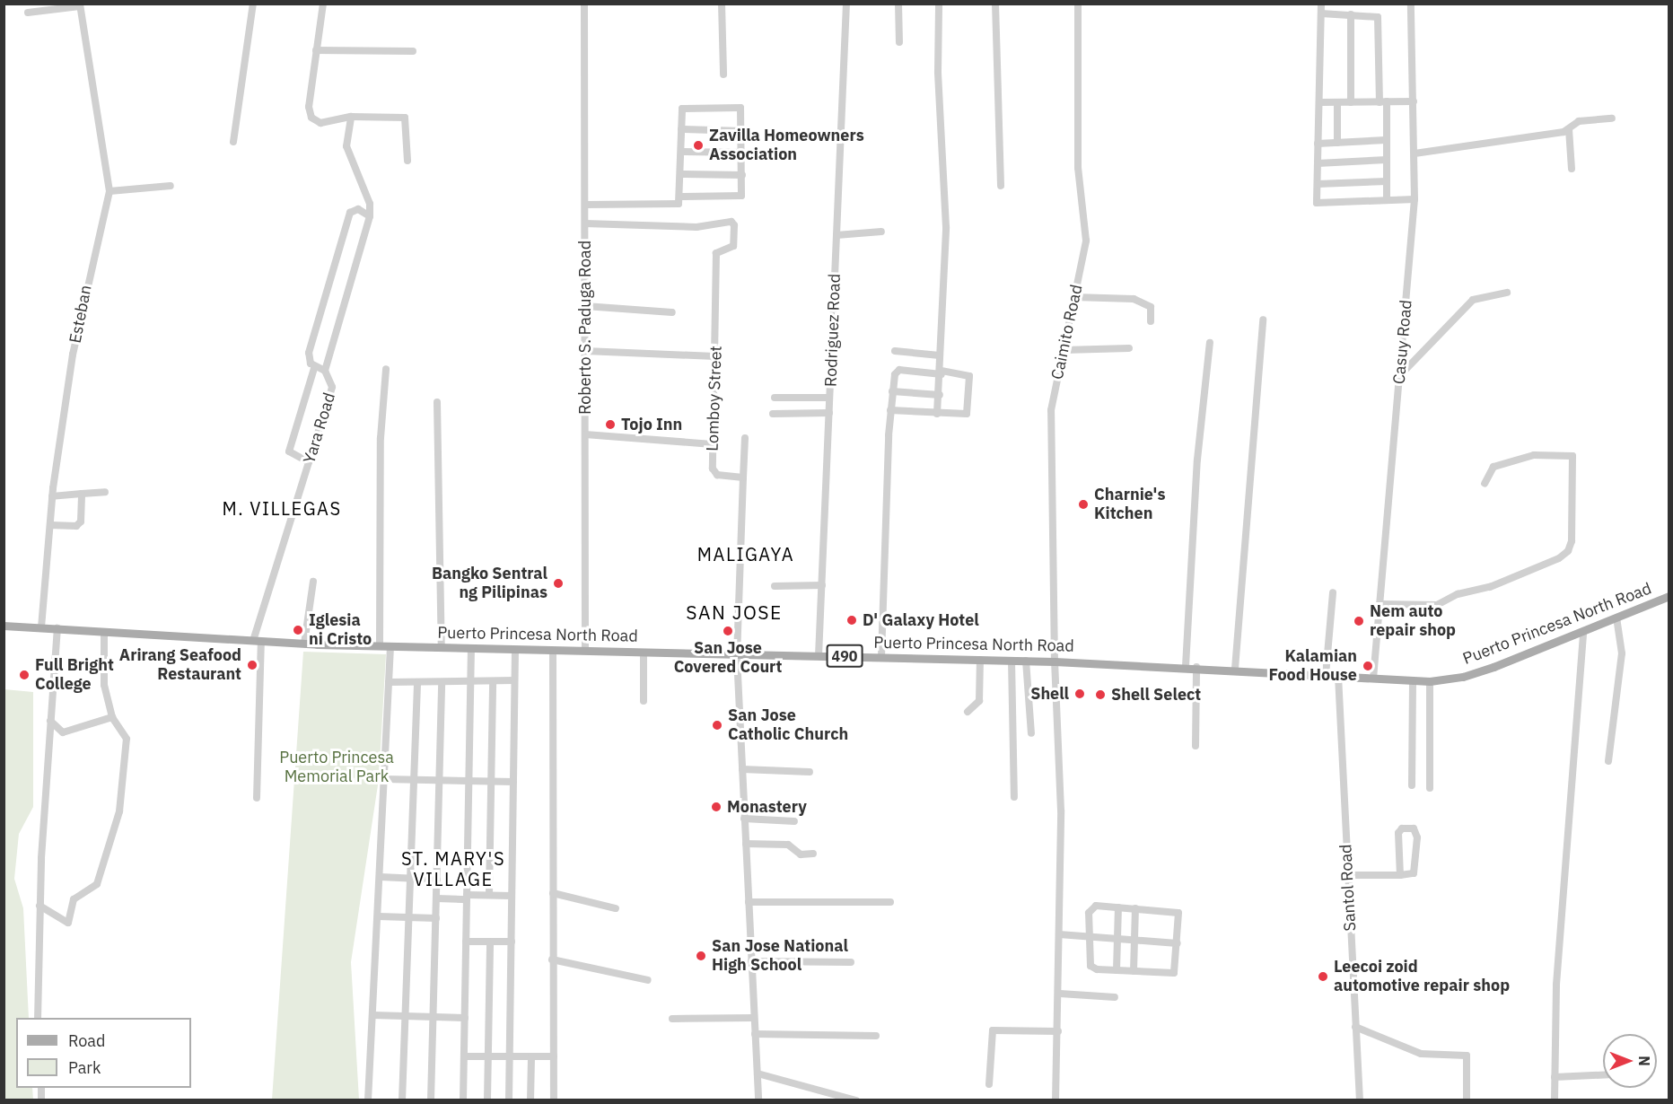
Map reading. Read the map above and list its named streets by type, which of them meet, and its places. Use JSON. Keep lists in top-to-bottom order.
{
  "streets": {
    "main road": ["Puerto Princesa North Road", "490"],
    "street": [
      "Esteban",
      "Roberto S. Paduga Road",
      "Rodriguez Road",
      "Caimito Road",
      "Casuy Road",
      "Lomboy Street",
      "Yara Road",
      "Santol Road"
    ]
  },
  "crossings": [
    ["Esteban", "Puerto Princesa North Road"],
    ["Roberto S. Paduga Road", "Lomboy Street"],
    ["Roberto S. Paduga Road", "Puerto Princesa North Road"],
    ["Rodriguez Road", "Puerto Princesa North Road"],
    ["Caimito Road", "Puerto Princesa North Road"],
    ["Casuy Road", "Puerto Princesa North Road"],
    ["Yara Road", "Puerto Princesa North Road"],
    ["Puerto Princesa North Road", "Santol Road"]
  ],
  "districts": [
    "M. VILLEGAS",
    "MALIGAYA",
    "SAN JOSE",
    "ST. MARY'S VILLAGE"
  ],
  "parks": ["Puerto Princesa Memorial Park"],
  "places": [
    "Zavilla Homeowners Association",
    "Tojo Inn",
    "Charnie's Kitchen",
    "Bangko Sentral ng Pilipinas",
    "D' Galaxy Hotel",
    "Nem auto repair shop",
    "Iglesia ni Cristo",
    "San Jose Covered Court",
    "Arirang Seafood Restaurant",
    "Kalamian Food House",
    "Full Bright College",
    "Shell",
    "Shell Select",
    "San Jose Catholic Church",
    "Monastery",
    "San Jose National High School",
    "Leecoi zoid automotive repair shop"
  ],
  "legend": ["Road", "Park"],
  "north": "right"
}
